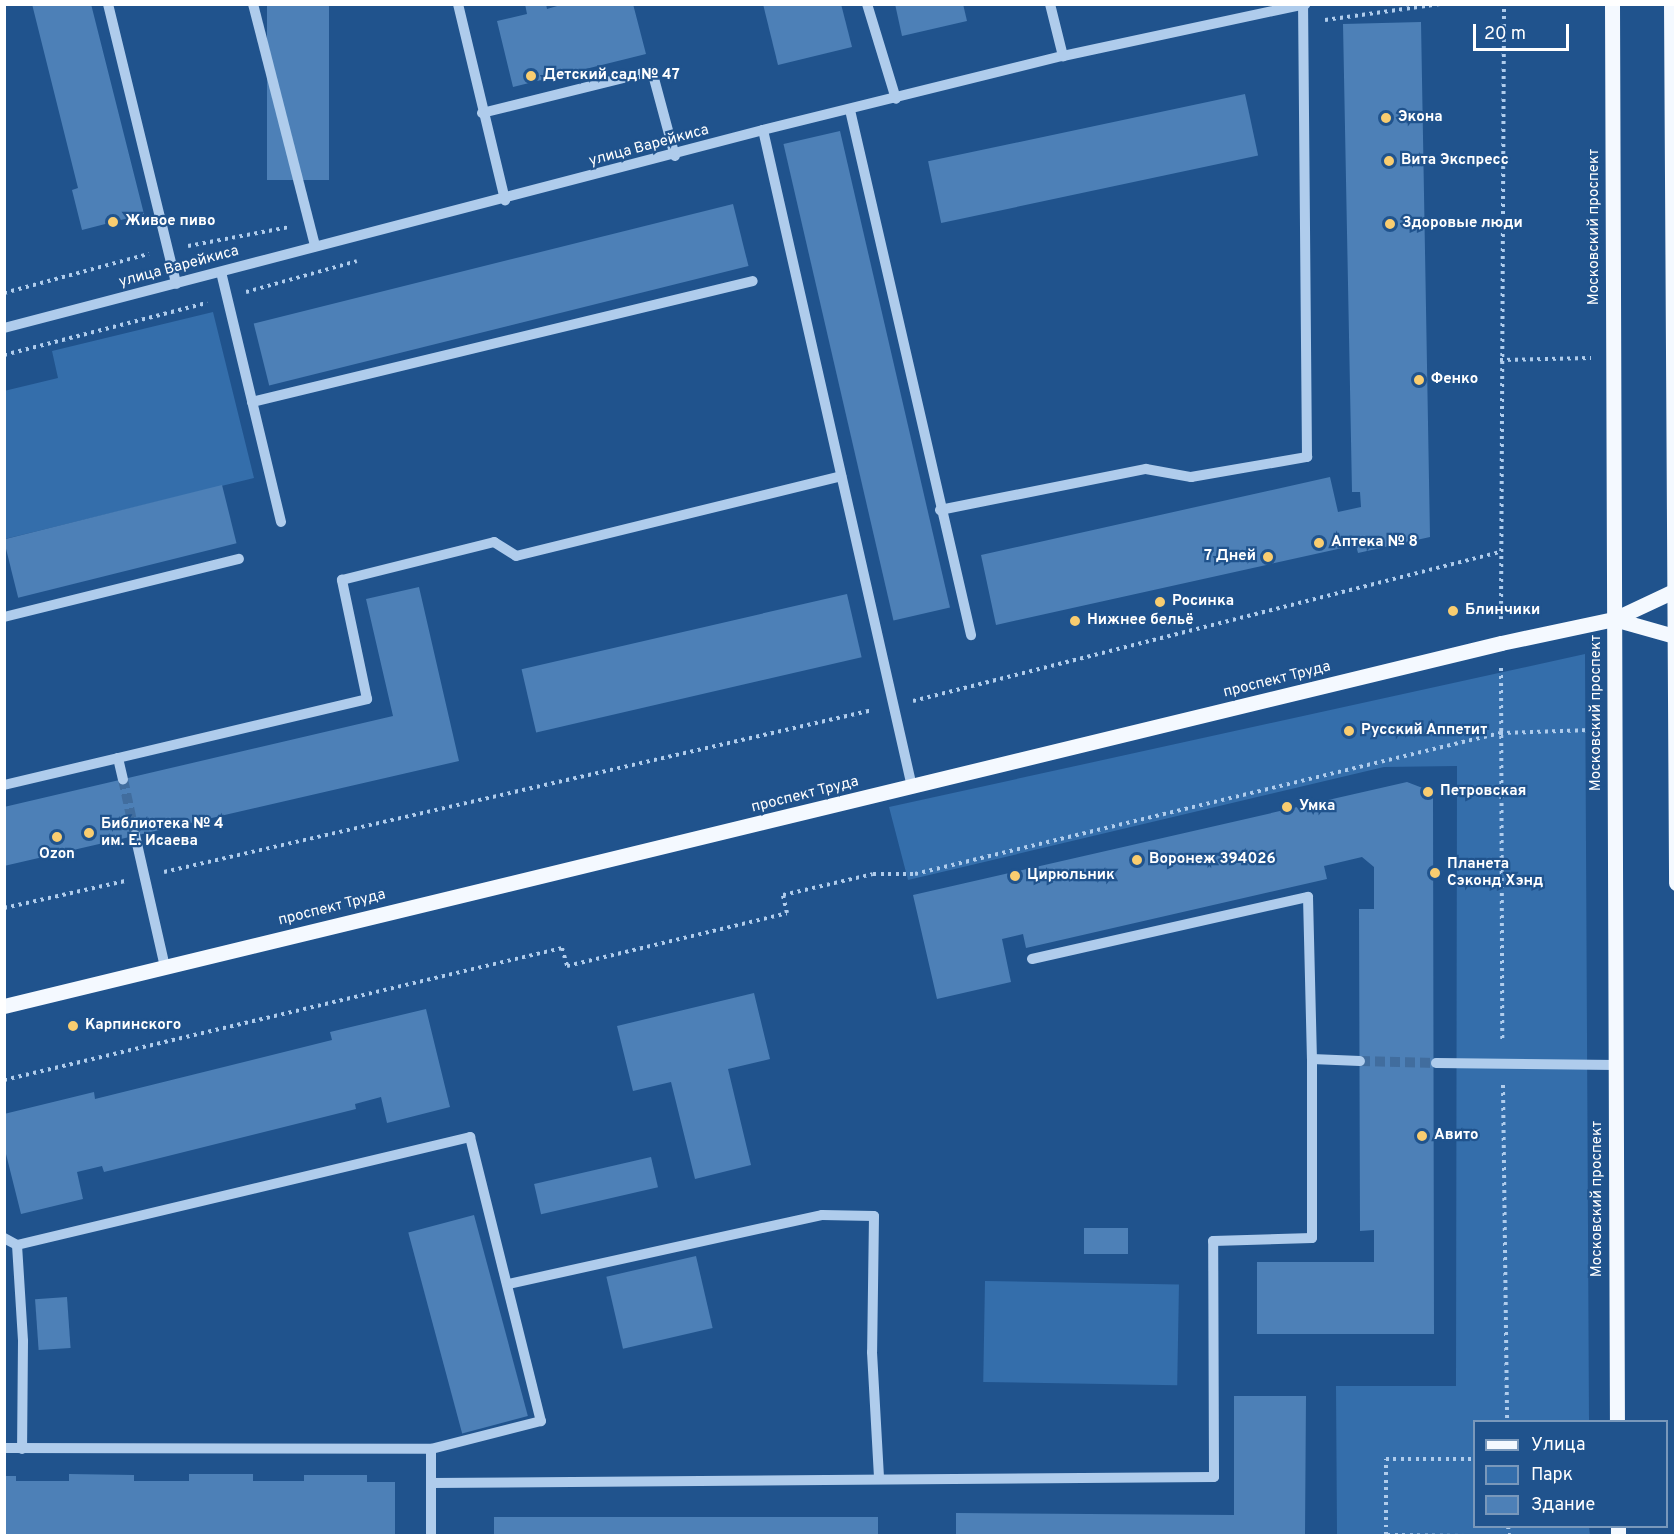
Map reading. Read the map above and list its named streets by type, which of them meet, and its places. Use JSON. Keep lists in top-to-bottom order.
{
  "streets": {
    "main road": ["Московский проспект", "проспект Труда"],
    "street": ["улица Варейкиса"]
  },
  "crossings": [
    ["Московский проспект", "проспект Труда"]
  ],
  "places": [
    "Детский сад № 47",
    "Экона",
    "Вита Экспресс",
    "Живое пиво",
    "Здоровые люди",
    "Фенко",
    "Аптека № 8",
    "7 Дней",
    "Росинка",
    "Блинчики",
    "Нижнее бельё",
    "Русский Аппетит",
    "Петровская",
    "Умка",
    "Библиотека № 4 им. Е. Исаева",
    "Ozon",
    "Воронеж 394026",
    "Планета Сэконд Хэнд",
    "Цирюльник",
    "Карпинского",
    "Авито"
  ],
  "legend": ["Улица", "Парк", "Здание"],
  "scale_bar": "20 m"
}
